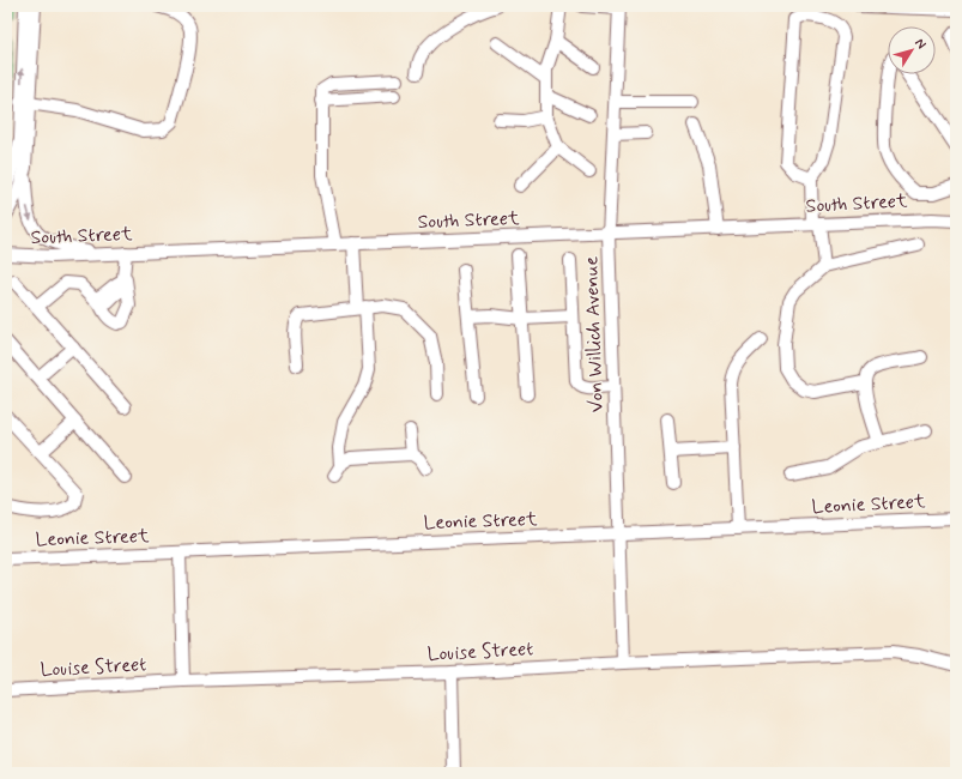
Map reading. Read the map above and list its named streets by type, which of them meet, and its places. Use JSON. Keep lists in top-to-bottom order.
{
  "streets": {
    "street": [
      "South Street",
      "Von Willich Avenue",
      "Leonie Street",
      "Louise Street"
    ]
  },
  "crossings": [
    ["South Street", "Von Willich Avenue"],
    ["Von Willich Avenue", "Leonie Street"],
    ["Von Willich Avenue", "Louise Street"]
  ],
  "north": "top right"
}
